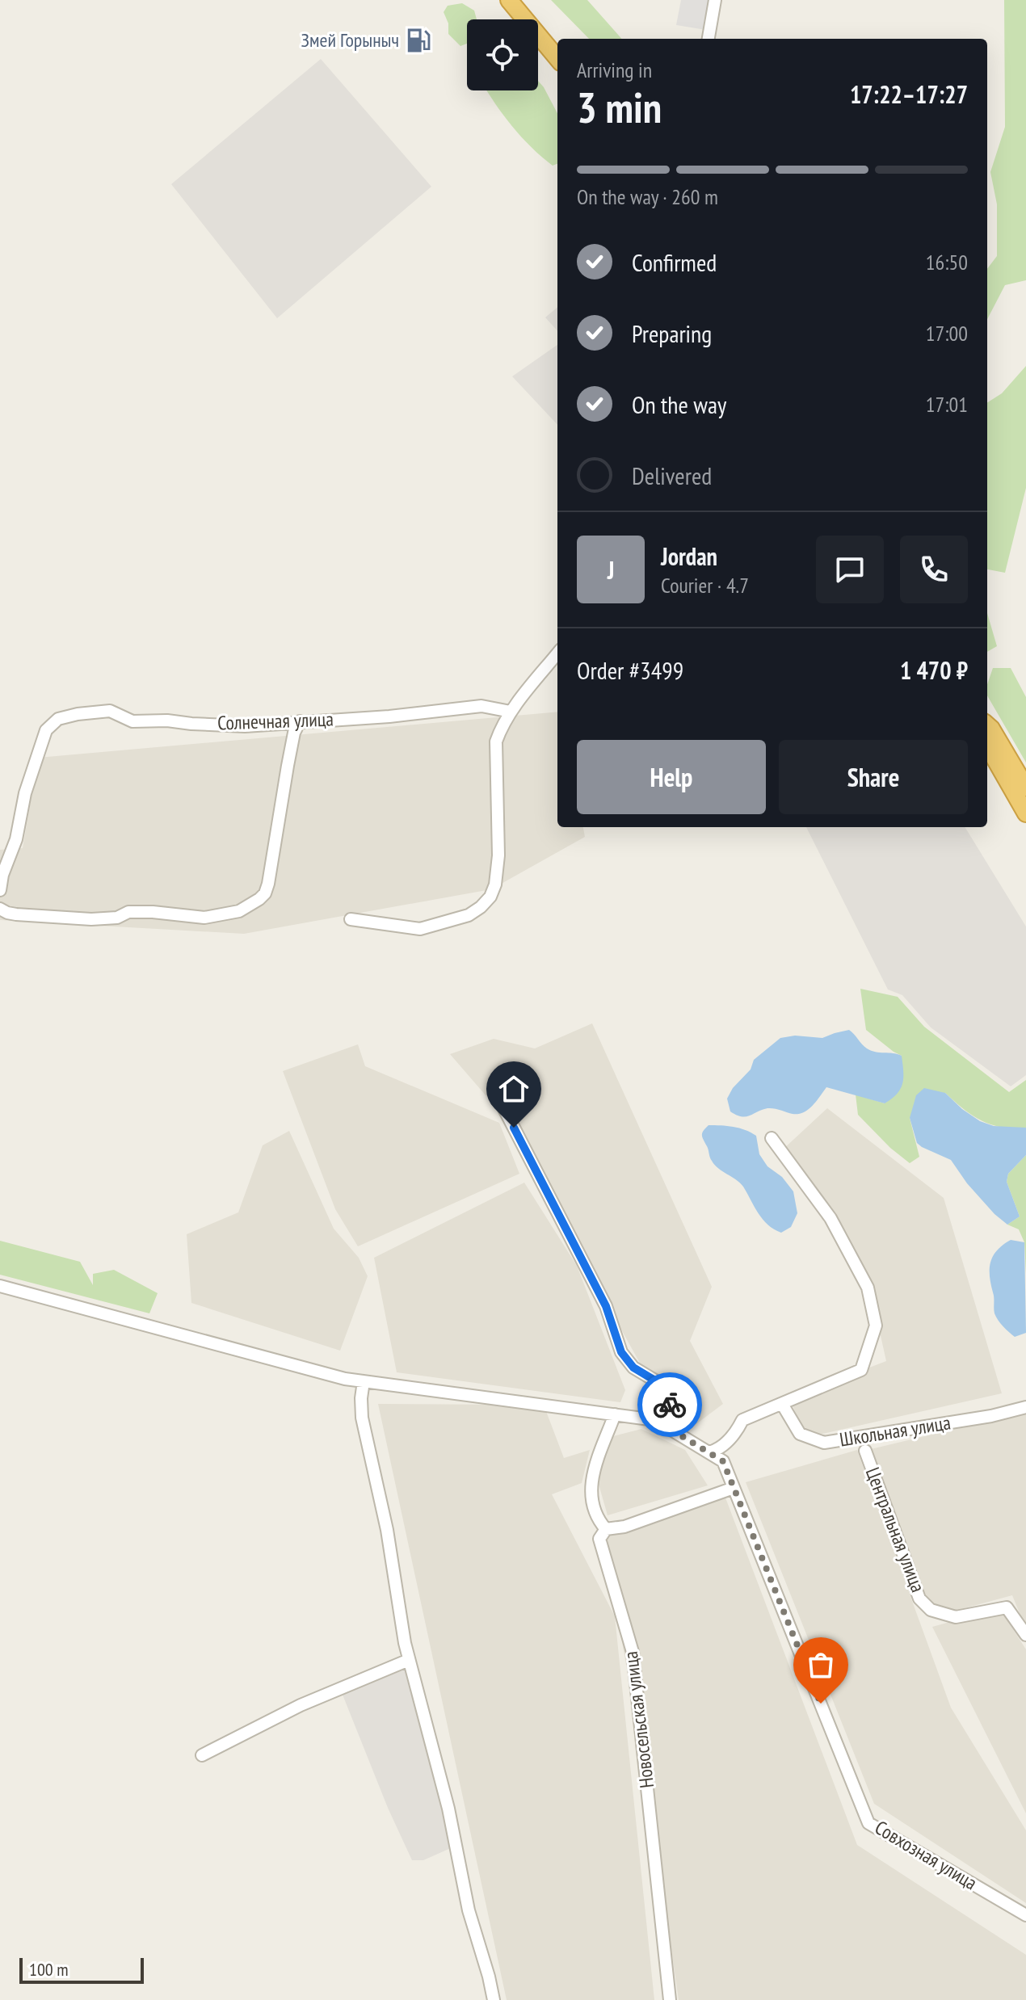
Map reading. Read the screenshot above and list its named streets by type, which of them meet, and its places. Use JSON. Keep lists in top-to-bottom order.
{
  "streets": {
    "street": [
      "Солнечная улица",
      "Школьная улица",
      "Центральная улица",
      "Новосельская улица",
      "Совхозная улица"
    ]
  },
  "crossings": [
    ["Новосельская улица", "Совхозная улица"]
  ],
  "places": {
    "fuel station": ["Змей Горыныч"]
  },
  "scale_bar": "100 m",
  "page": {
    "heading": ["3 min", "Arriving in", "17:22–17:27"],
    "panel": [
      "Jordan",
      "Courier · 4.7",
      "Order #3499",
      "1 470 ₽"
    ],
    "bar": "On the way · 260 m",
    "list": [
      ["Confirmed", "16:50"],
      ["Preparing", "17:00"],
      ["On the way", "17:01"],
      "Delivered"
    ],
    "round": "J",
    "buttons": ["Help", "Share"],
    "scale": "100 m"
  }
}
